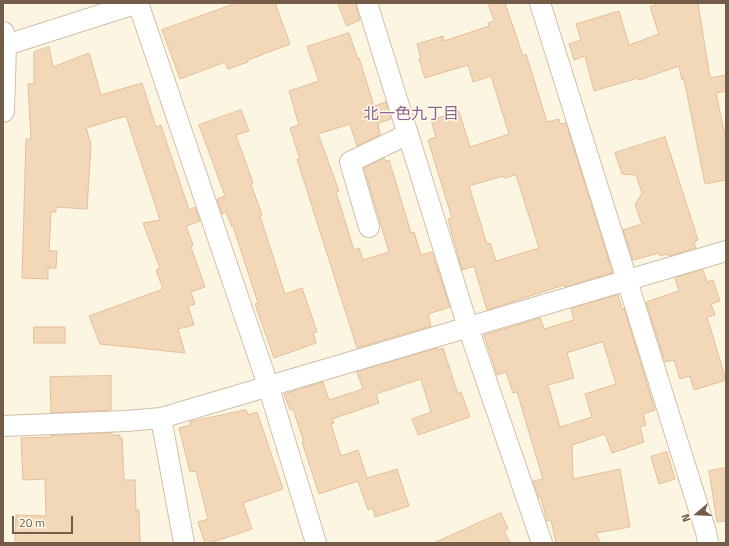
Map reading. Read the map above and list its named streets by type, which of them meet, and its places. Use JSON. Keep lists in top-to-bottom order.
{
  "districts": ["北一色九丁目"],
  "scale_bar": "20 m",
  "north": "left"
}
